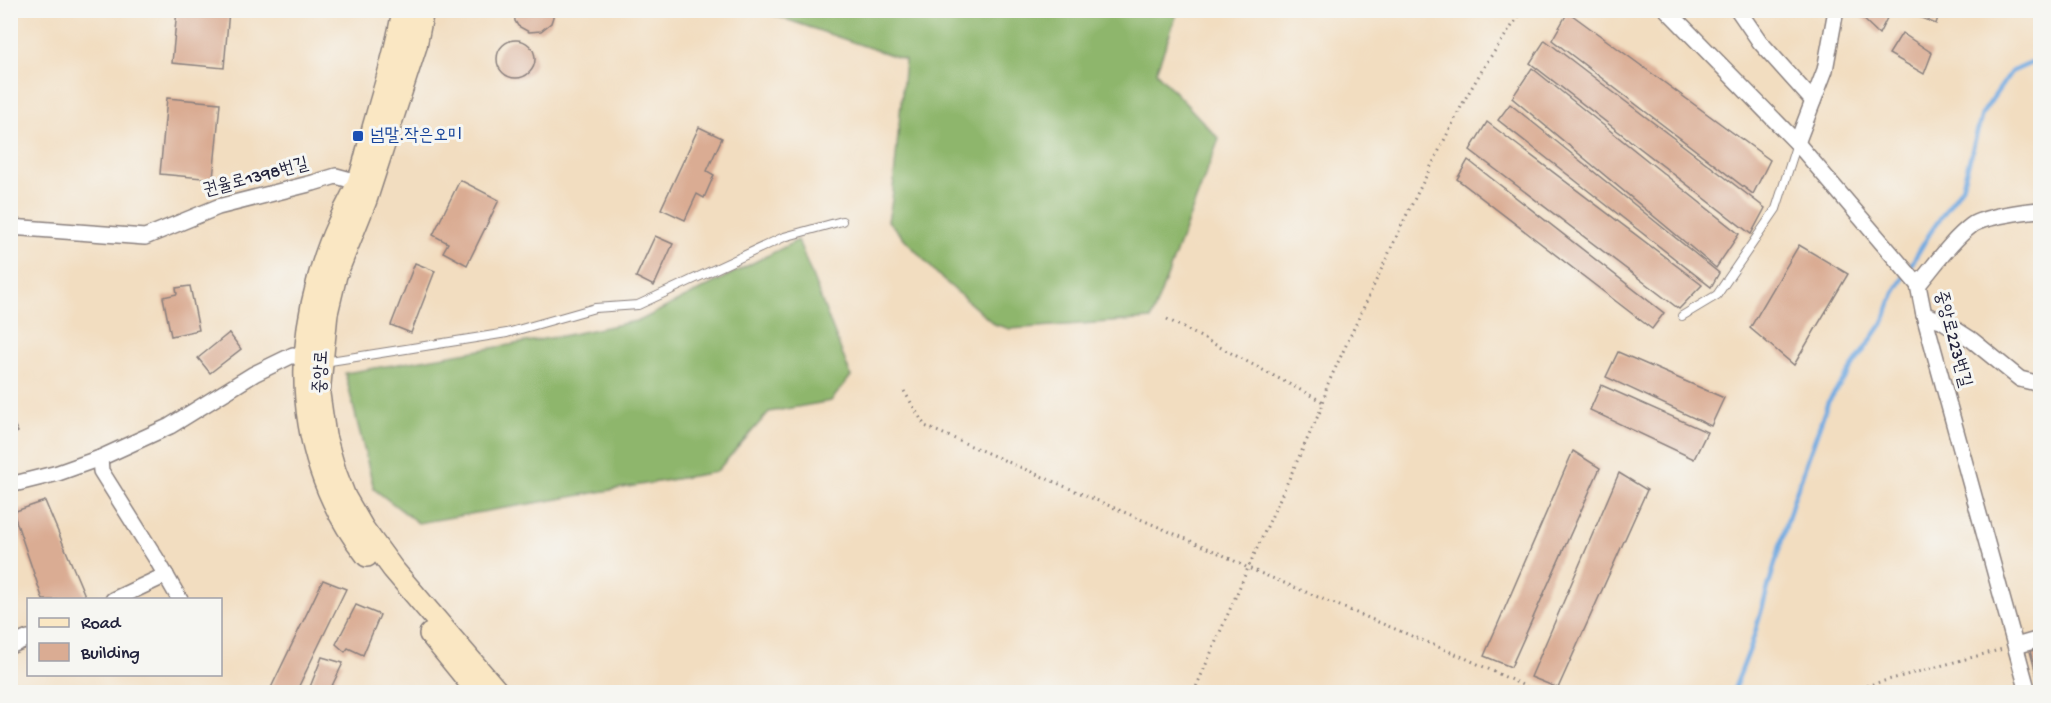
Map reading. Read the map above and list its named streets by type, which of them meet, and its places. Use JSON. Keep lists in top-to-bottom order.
{
  "streets": {
    "main road": ["중앙로"],
    "street": ["권율로1398번길", "중앙로223번길"]
  },
  "crossings": [
    ["권율로1398번길", "중앙로"]
  ],
  "places": {
    "transit": ["넘말.작은오미"]
  },
  "legend": ["Road", "Building"]
}
